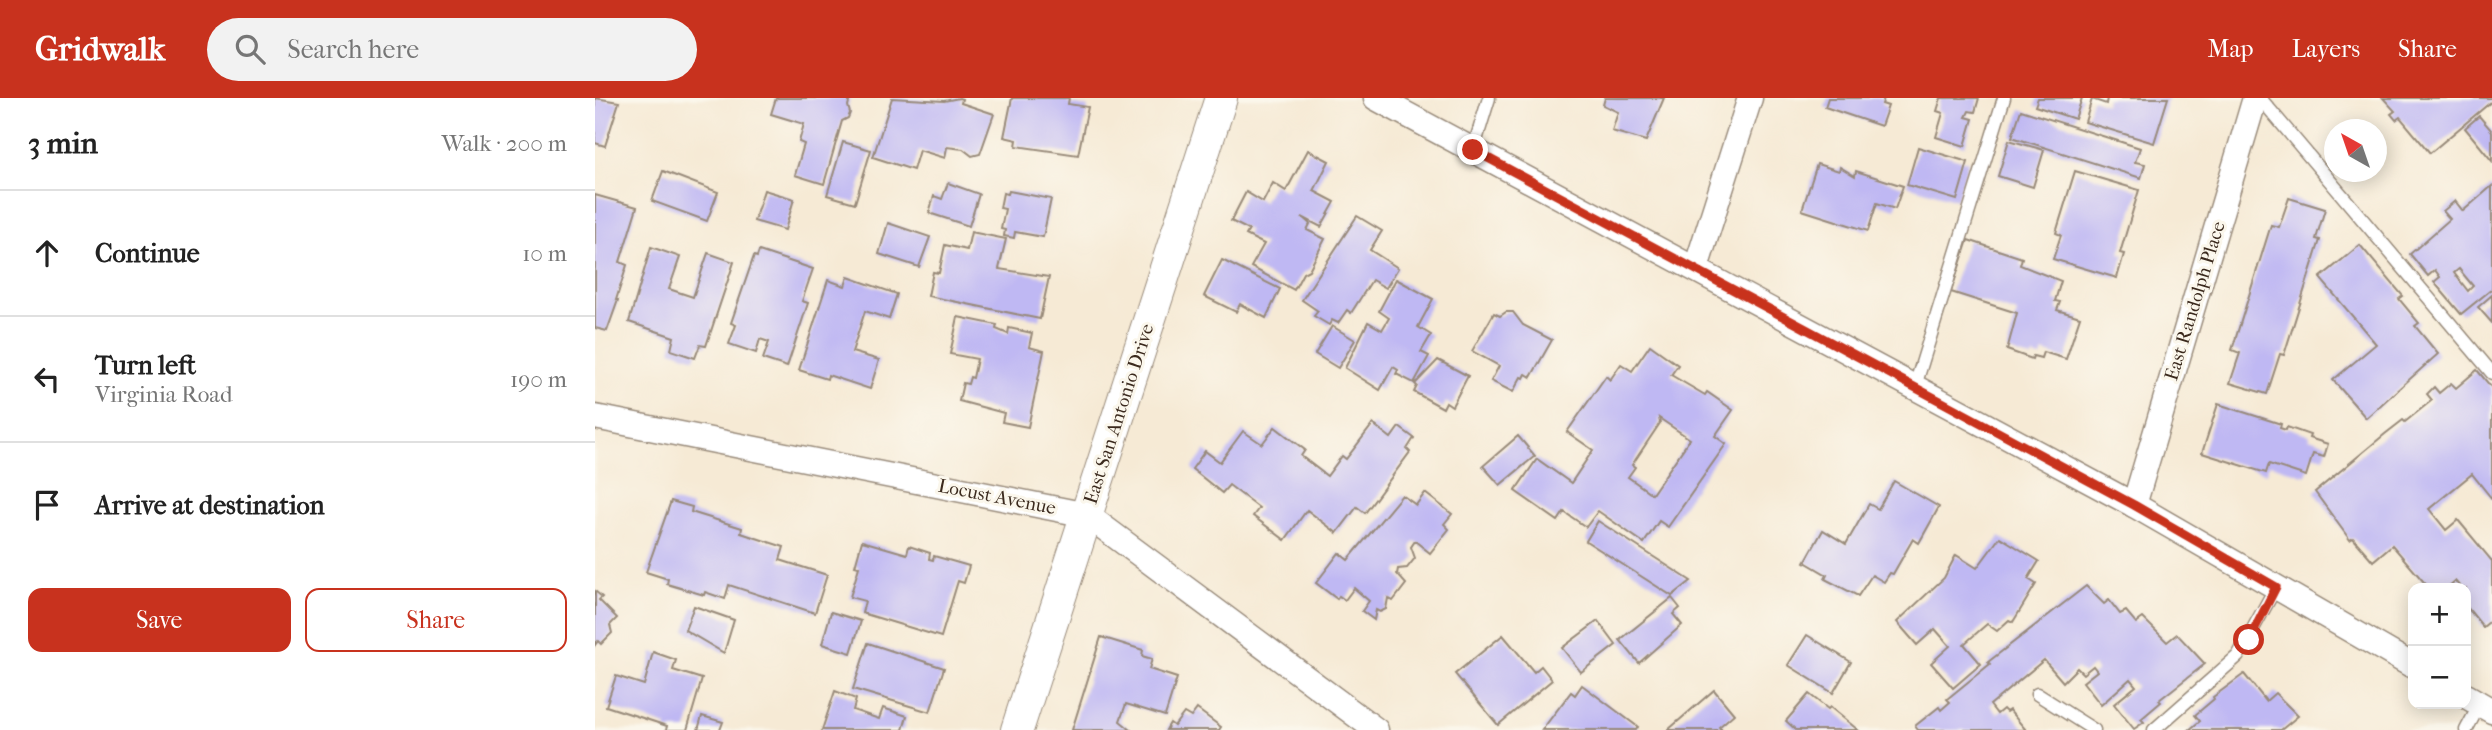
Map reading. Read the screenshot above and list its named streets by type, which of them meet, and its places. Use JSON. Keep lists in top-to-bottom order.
{
  "streets": {
    "street": ["East Randolph Place", "East San Antonio Drive", "Locust Avenue"]
  },
  "crossings": [
    ["East San Antonio Drive", "Locust Avenue"]
  ],
  "north": "top left",
  "page": {
    "header": "Gridwalk",
    "search": "Search here",
    "nav": ["Map", "Layers", "Share"],
    "heading": ["3 min", "Walk · 200 m"],
    "list": [
      ["Continue", "10 m"],
      ["Turn left", "Virginia Road", "190 m"],
      "Arrive at destination"
    ],
    "buttons": ["Save", "Share"],
    "map_buttons": ["+", "−"]
  }
}
